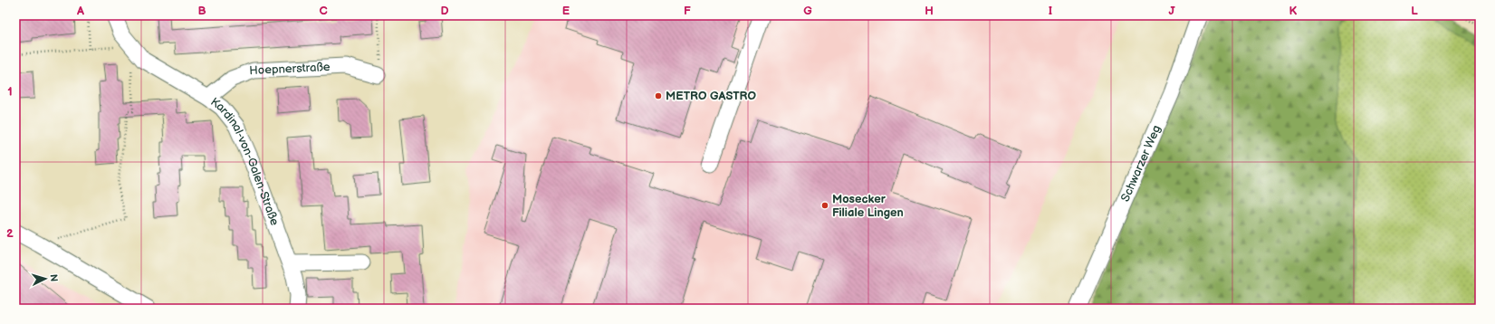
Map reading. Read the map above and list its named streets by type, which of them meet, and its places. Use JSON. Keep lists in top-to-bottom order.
{
  "streets": {
    "street": ["Hoepnerstraße", "Schwarzer Weg", "Kardinal-von-Galen-Straße"]
  },
  "crossings": [
    ["Hoepnerstraße", "Kardinal-von-Galen-Straße"]
  ],
  "places": ["METRO GASTRO", "Mosecker Filiale Lingen"],
  "north": "right",
  "grid": {
    "columns": [
      "A",
      "B",
      "C",
      "D",
      "E",
      "F",
      "G",
      "H",
      "I",
      "J",
      "K",
      "L"
    ],
    "rows": ["1", "2"]
  }
}
